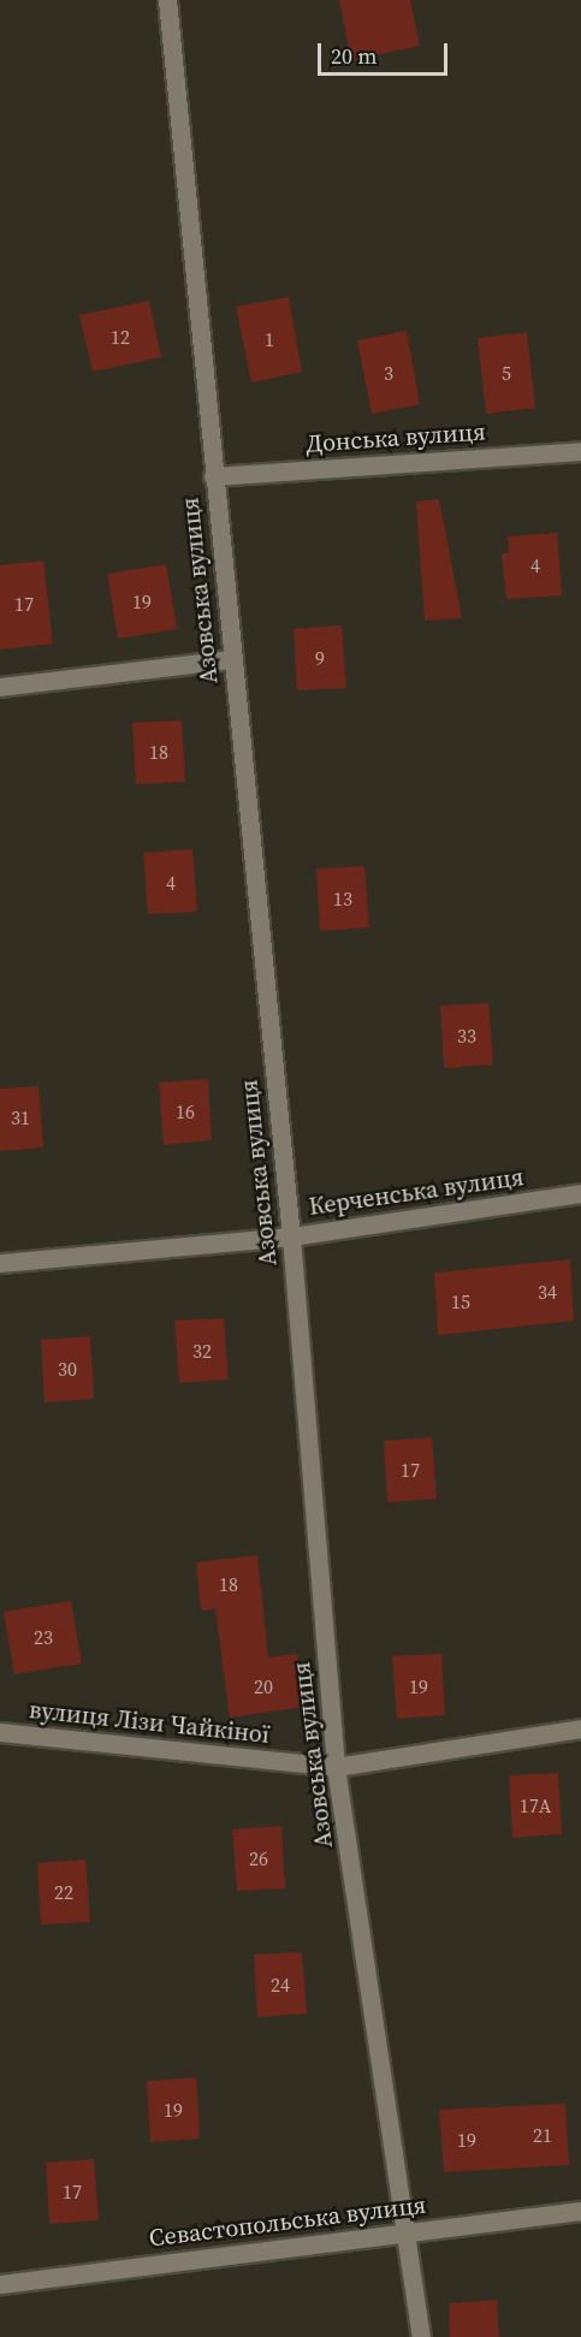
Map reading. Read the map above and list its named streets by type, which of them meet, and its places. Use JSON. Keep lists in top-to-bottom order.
{
  "streets": {
    "street": [
      "Донська вулиця",
      "Азовська вулиця",
      "Керченська вулиця",
      "вулиця Лізи Чайкіної",
      "Севастопольська вулиця"
    ]
  },
  "crossings": [
    ["Донська вулиця", "Азовська вулиця"],
    ["Азовська вулиця", "Керченська вулиця"],
    ["Азовська вулиця", "вулиця Лізи Чайкіної"],
    ["Азовська вулиця", "Севастопольська вулиця"]
  ],
  "house_numbers": [
    "12",
    "1",
    "3",
    "5",
    "4",
    "19",
    "17",
    "9",
    "18",
    "4",
    "13",
    "33",
    "16",
    "31",
    "34",
    "15",
    "32",
    "30",
    "17",
    "18",
    "23",
    "20",
    "19",
    "17А",
    "26",
    "22",
    "24",
    "19",
    "21",
    "19",
    "17"
  ],
  "scale_bar": "20 m"
}
